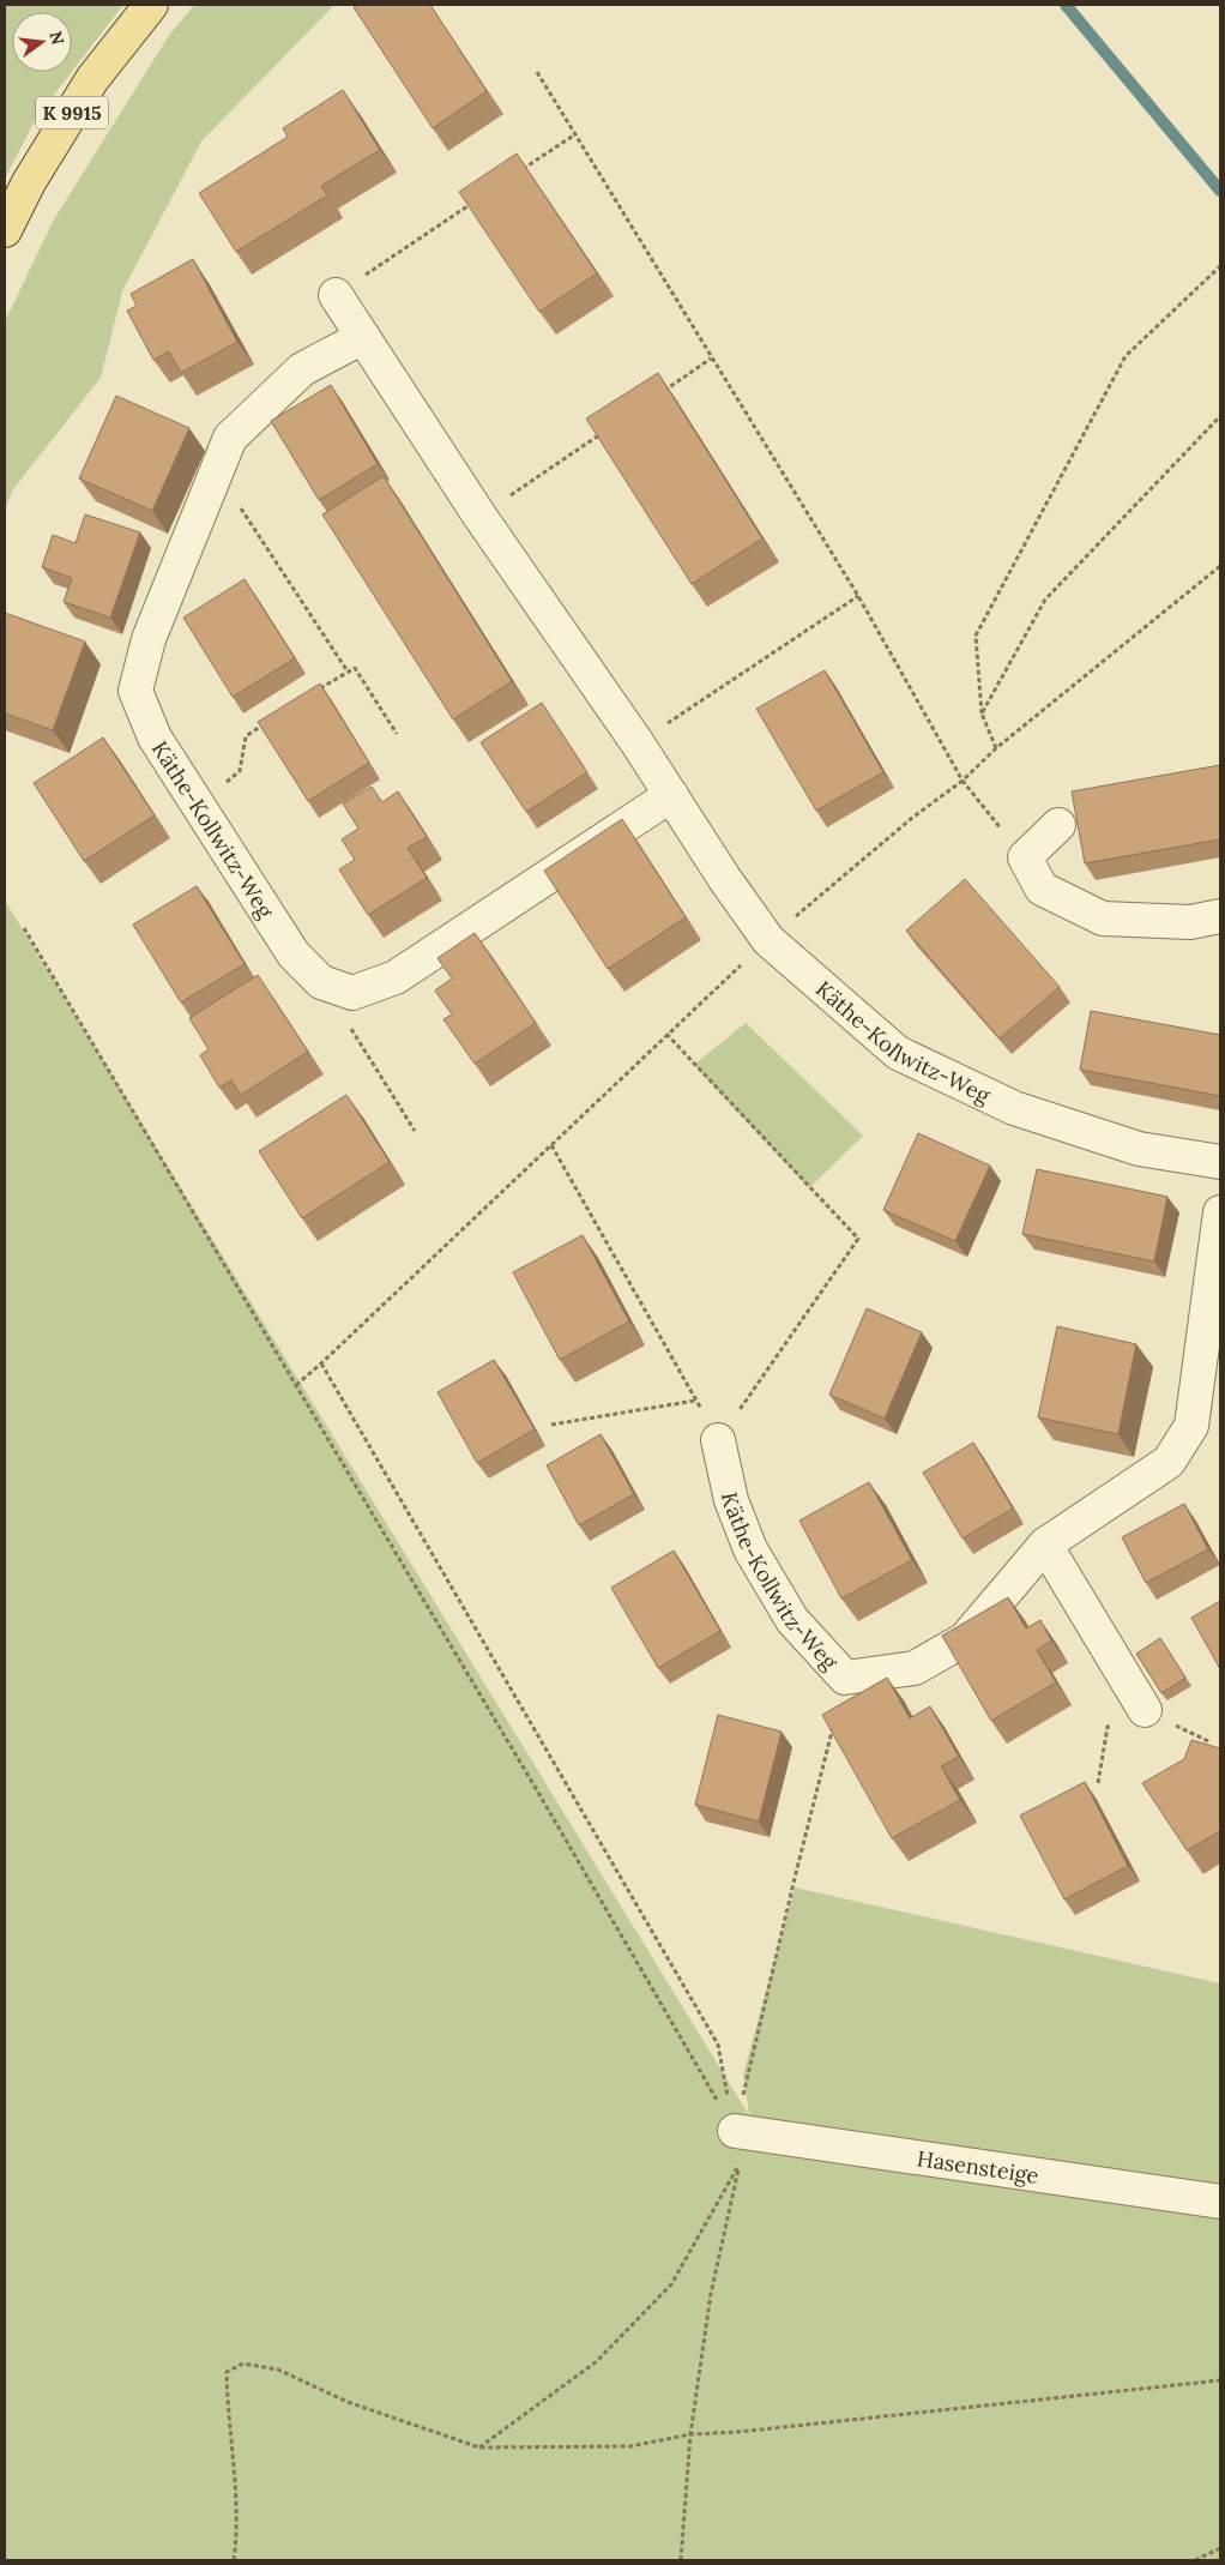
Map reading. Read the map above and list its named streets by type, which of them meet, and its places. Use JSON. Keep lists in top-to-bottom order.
{
  "streets": {
    "main road": ["K 9915"],
    "street": ["Käthe-Kollwitz-Weg", "Hasensteige"]
  },
  "north": "right"
}
